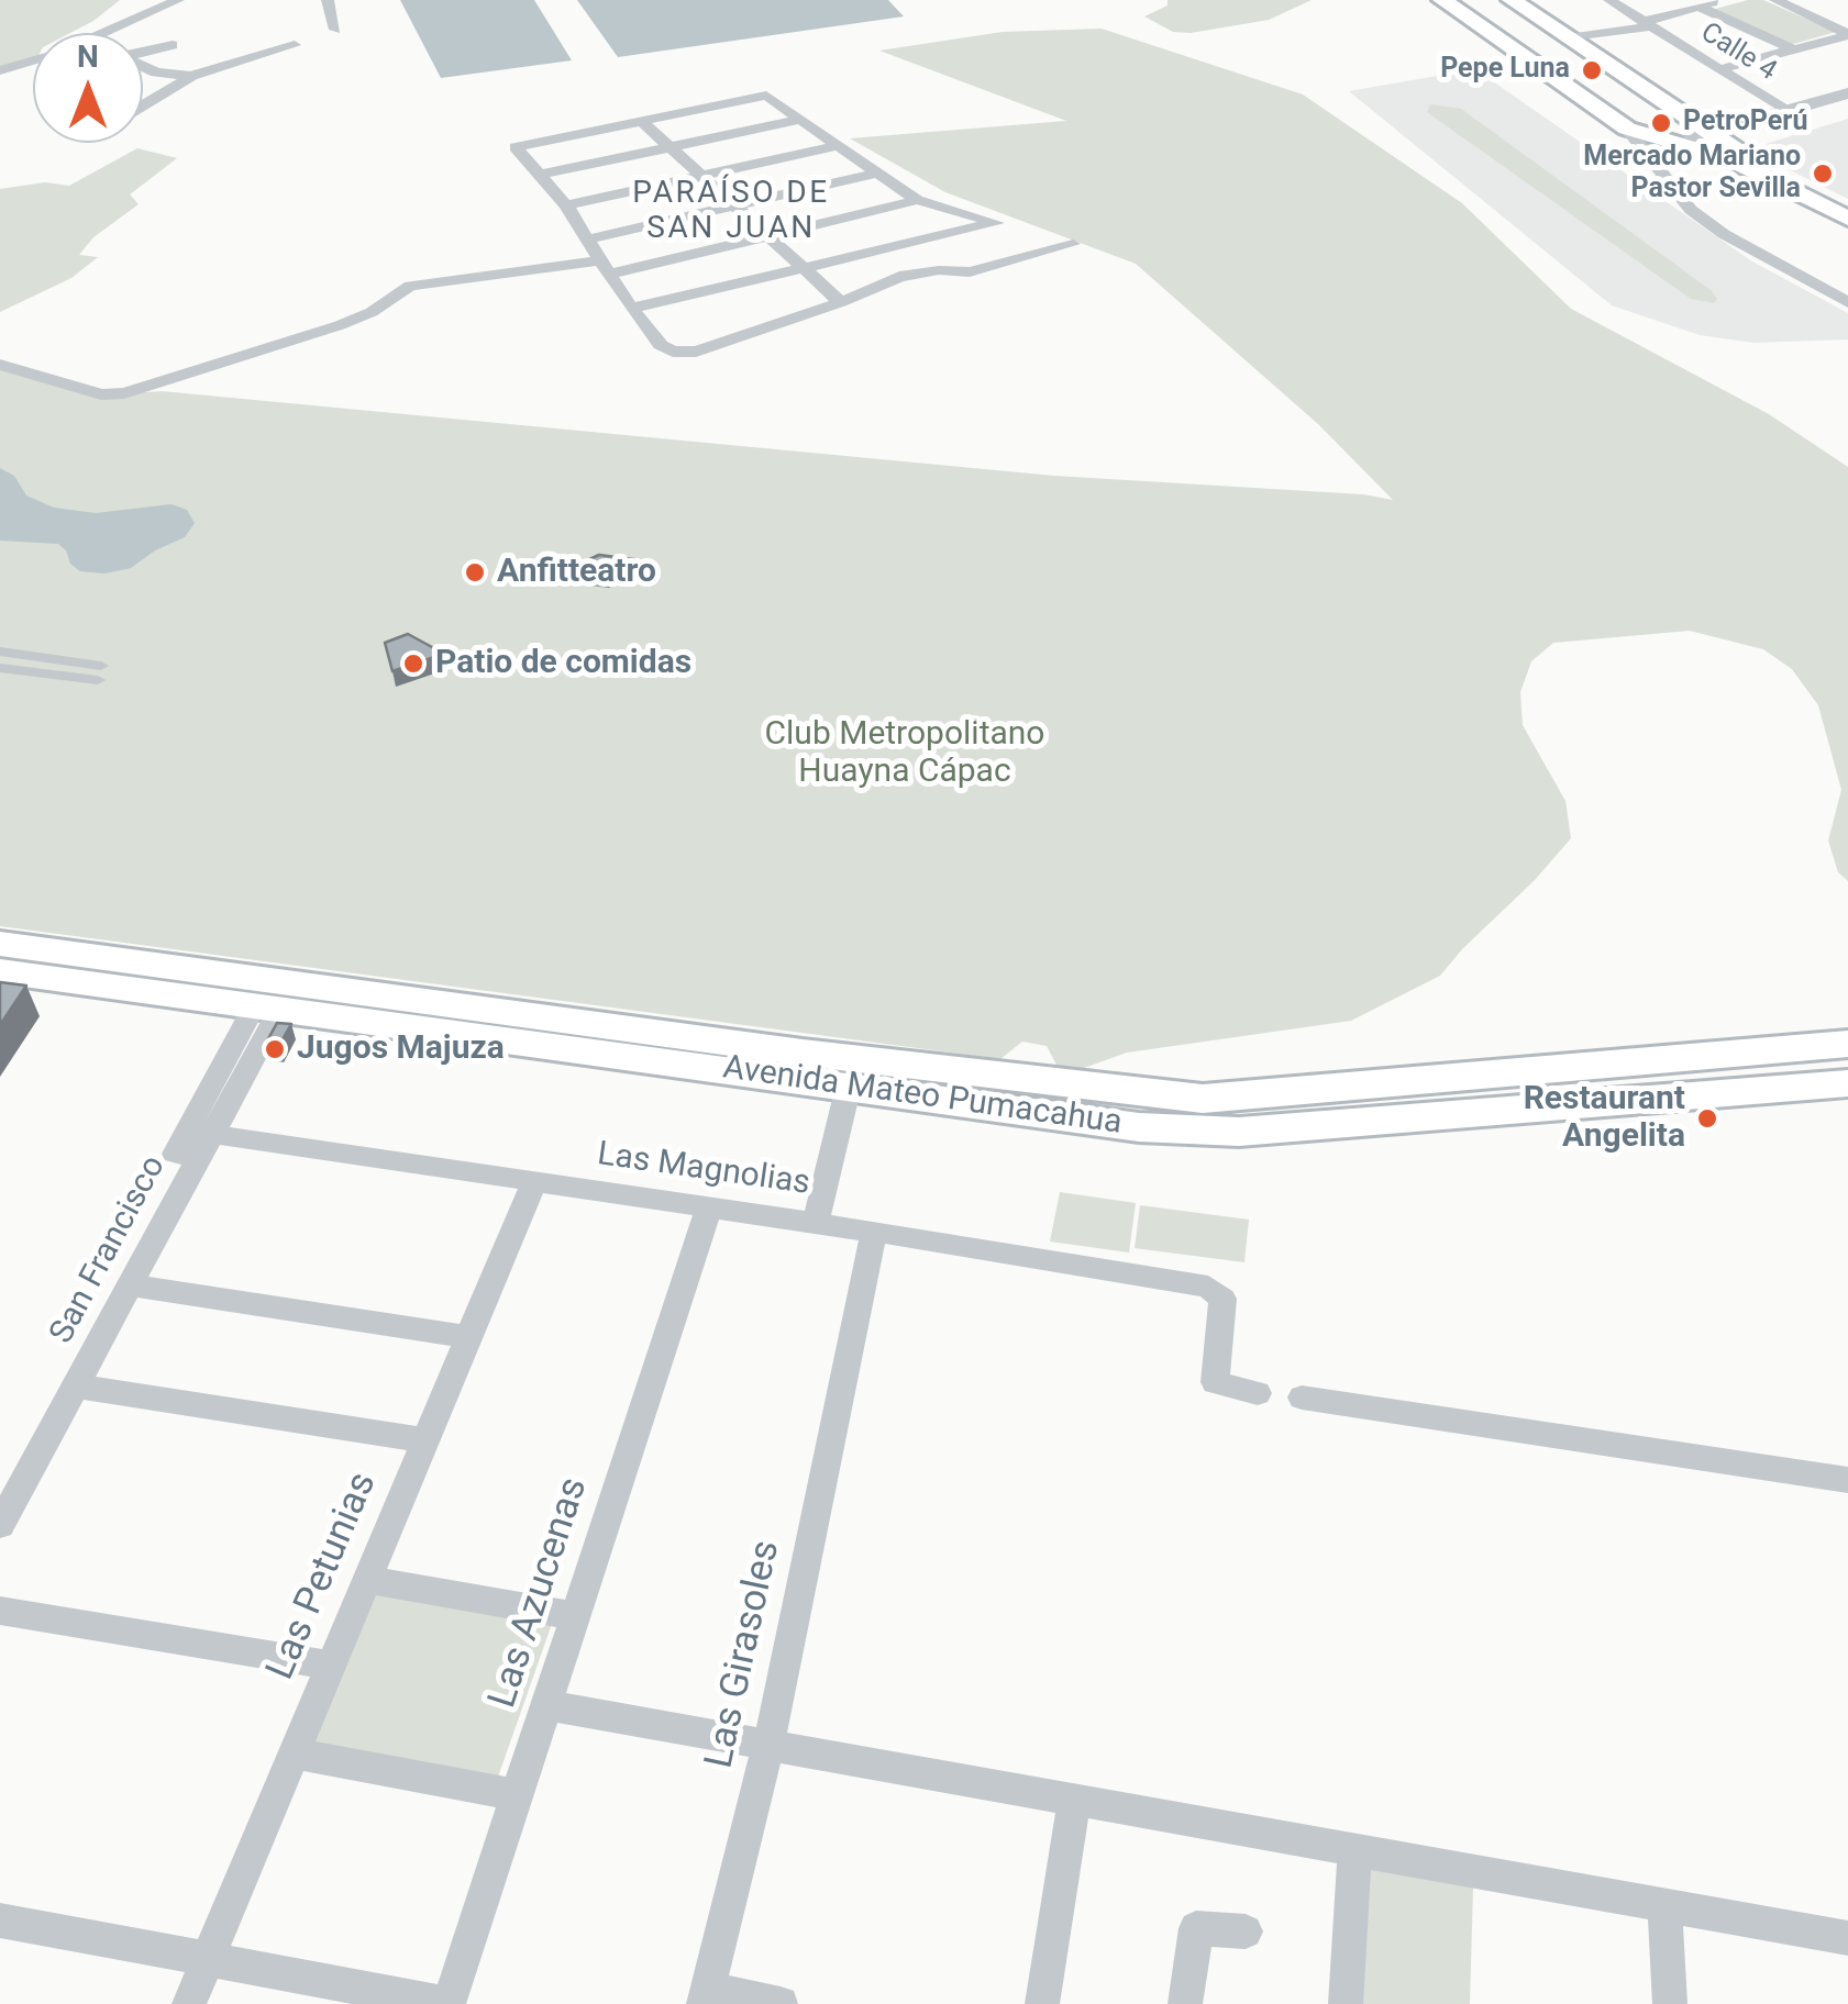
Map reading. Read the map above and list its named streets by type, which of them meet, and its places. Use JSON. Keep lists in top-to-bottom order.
{
  "streets": {
    "main road": ["Avenida Mateo Pumacahua"],
    "street": [
      "Calle 4",
      "Las Magnolias",
      "San Francisco",
      "Las Petunias",
      "Las Azucenas",
      "Las Girasoles"
    ]
  },
  "crossings": [
    ["Avenida Mateo Pumacahua", "San Francisco"],
    ["Las Magnolias", "San Francisco"],
    ["Las Magnolias", "Las Petunias"],
    ["Las Magnolias", "Las Azucenas"],
    ["Las Magnolias", "Las Girasoles"]
  ],
  "districts": ["PARAÍSO DE SAN JUAN"],
  "parks": ["Club Metropolitano Huayna Cápac"],
  "places": [
    "Pepe Luna",
    "PetroPerú",
    "Mercado Mariano Pastor Sevilla",
    "Anfitteatro",
    "Patio de comidas",
    "Jugos Majuza",
    "Restaurant Angelita"
  ],
  "north": "top"
}
